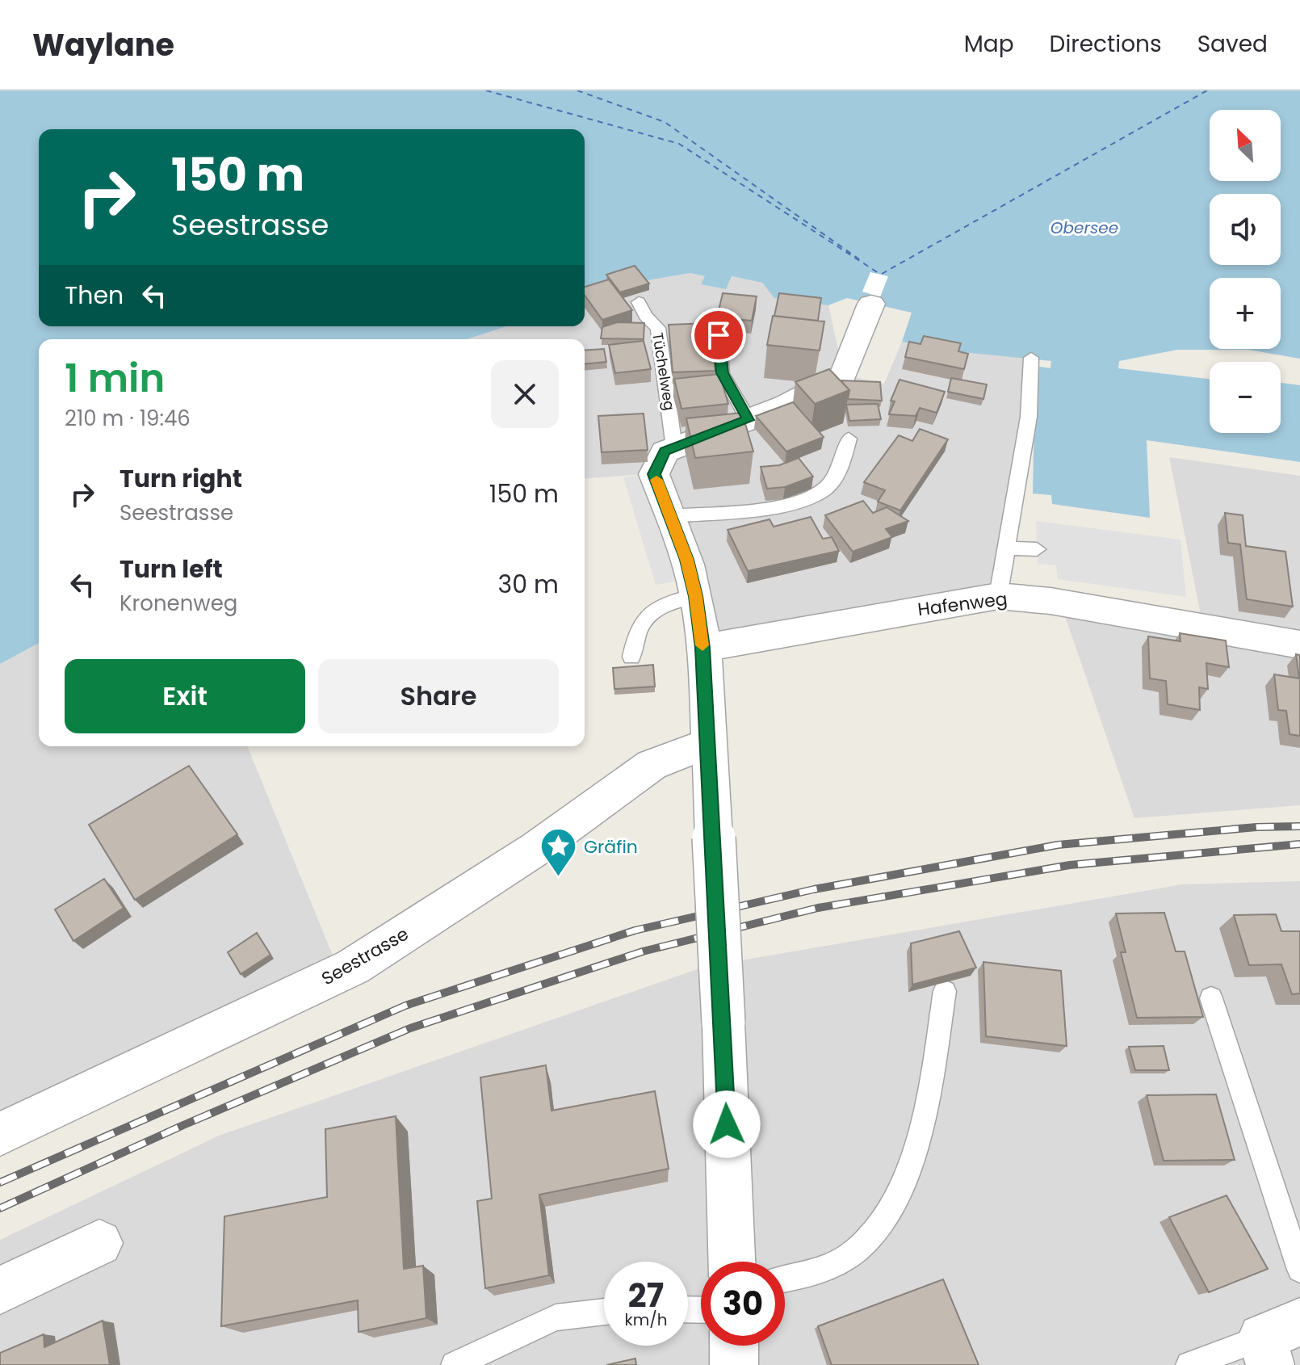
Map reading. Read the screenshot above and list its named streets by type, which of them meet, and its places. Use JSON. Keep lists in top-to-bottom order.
{
  "streets": {
    "street": ["Hafenweg", "Seestrasse"],
    "lane": ["Tüchelweg"]
  },
  "water": ["Obersee"],
  "places": {
    "place": ["Gräfin"]
  },
  "north": "top left",
  "page": {
    "header": "Waylane",
    "nav": ["Map", "Directions", "Saved"],
    "map_buttons": ["+", "−"],
    "turn": ["150 m", "Seestrasse"],
    "then": "Then",
    "heading": ["1 min", "210 m · 19:46"],
    "list": [
      {
        "name": "Turn right",
        "note": "Seestrasse",
        "value": "150 m"
      },
      {
        "name": "Turn left",
        "note": "Kronenweg",
        "value": "30 m"
      }
    ],
    "buttons": ["Exit", "Share"],
    "speed": "27 km/h",
    "limit": "30"
  }
}
